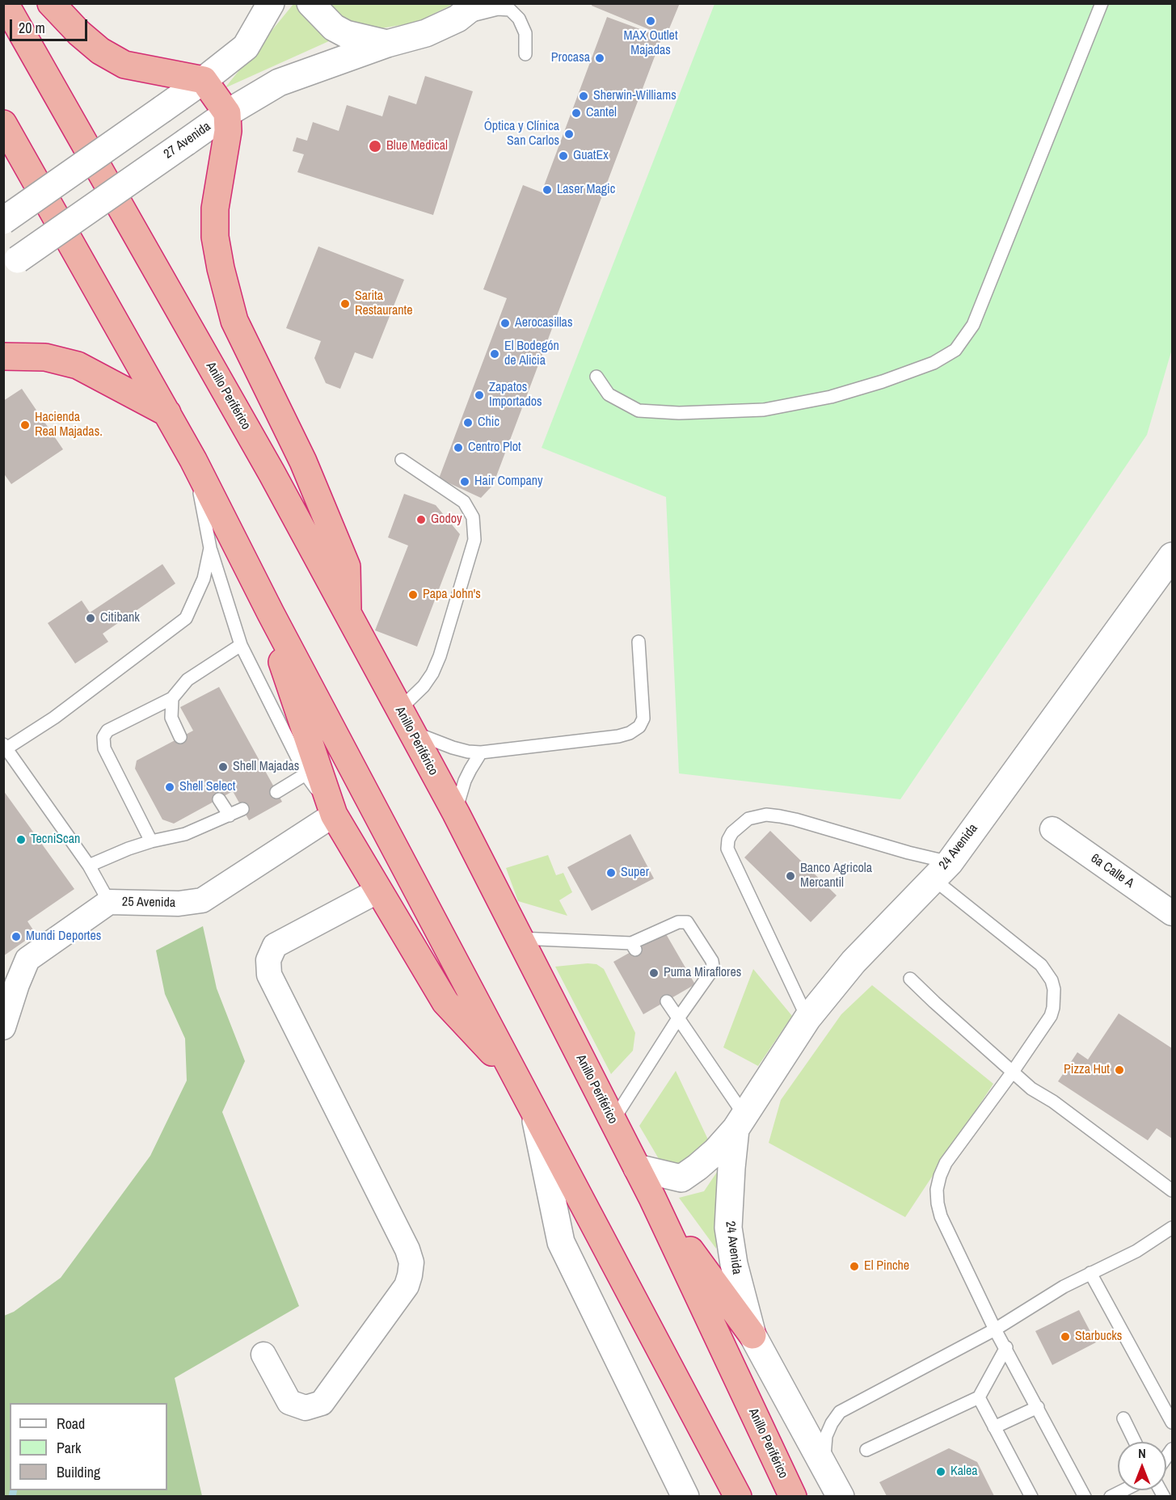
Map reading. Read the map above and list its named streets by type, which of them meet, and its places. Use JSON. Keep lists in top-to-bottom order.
{
  "streets": {
    "highway": ["Anillo Periférico"],
    "street": [
      "27 Avenida",
      "24 Avenida",
      "6a Calle A",
      "25 Avenida"
    ]
  },
  "crossings": [
    ["Anillo Periférico", "24 Avenida"]
  ],
  "places": [
    "MAX Outlet Majadas",
    "Procasa",
    "Sherwin-Williams",
    "Cantel",
    "Óptica y Clínica San Carlos",
    "Blue Medical",
    "GuatEx",
    "Laser Magic",
    "Sarita Restaurante",
    "Aerocasillas",
    "El Bodegón de Alicia",
    "Zapatos Importados",
    "Chic",
    "Hacienda Real Majadas.",
    "Centro Plot",
    "Hair Company",
    "Godoy",
    "Papa John's",
    "Citibank",
    "Shell Majadas",
    "Shell Select",
    "TecniScan",
    "Super",
    "Banco Agricola Mercantil",
    "Mundi Deportes",
    "Puma Miraflores",
    "Pizza Hut",
    "El Pinche",
    "Starbucks",
    "Kalea"
  ],
  "legend": ["Road", "Park", "Building"],
  "scale_bar": "20 m",
  "north": "top"
}
